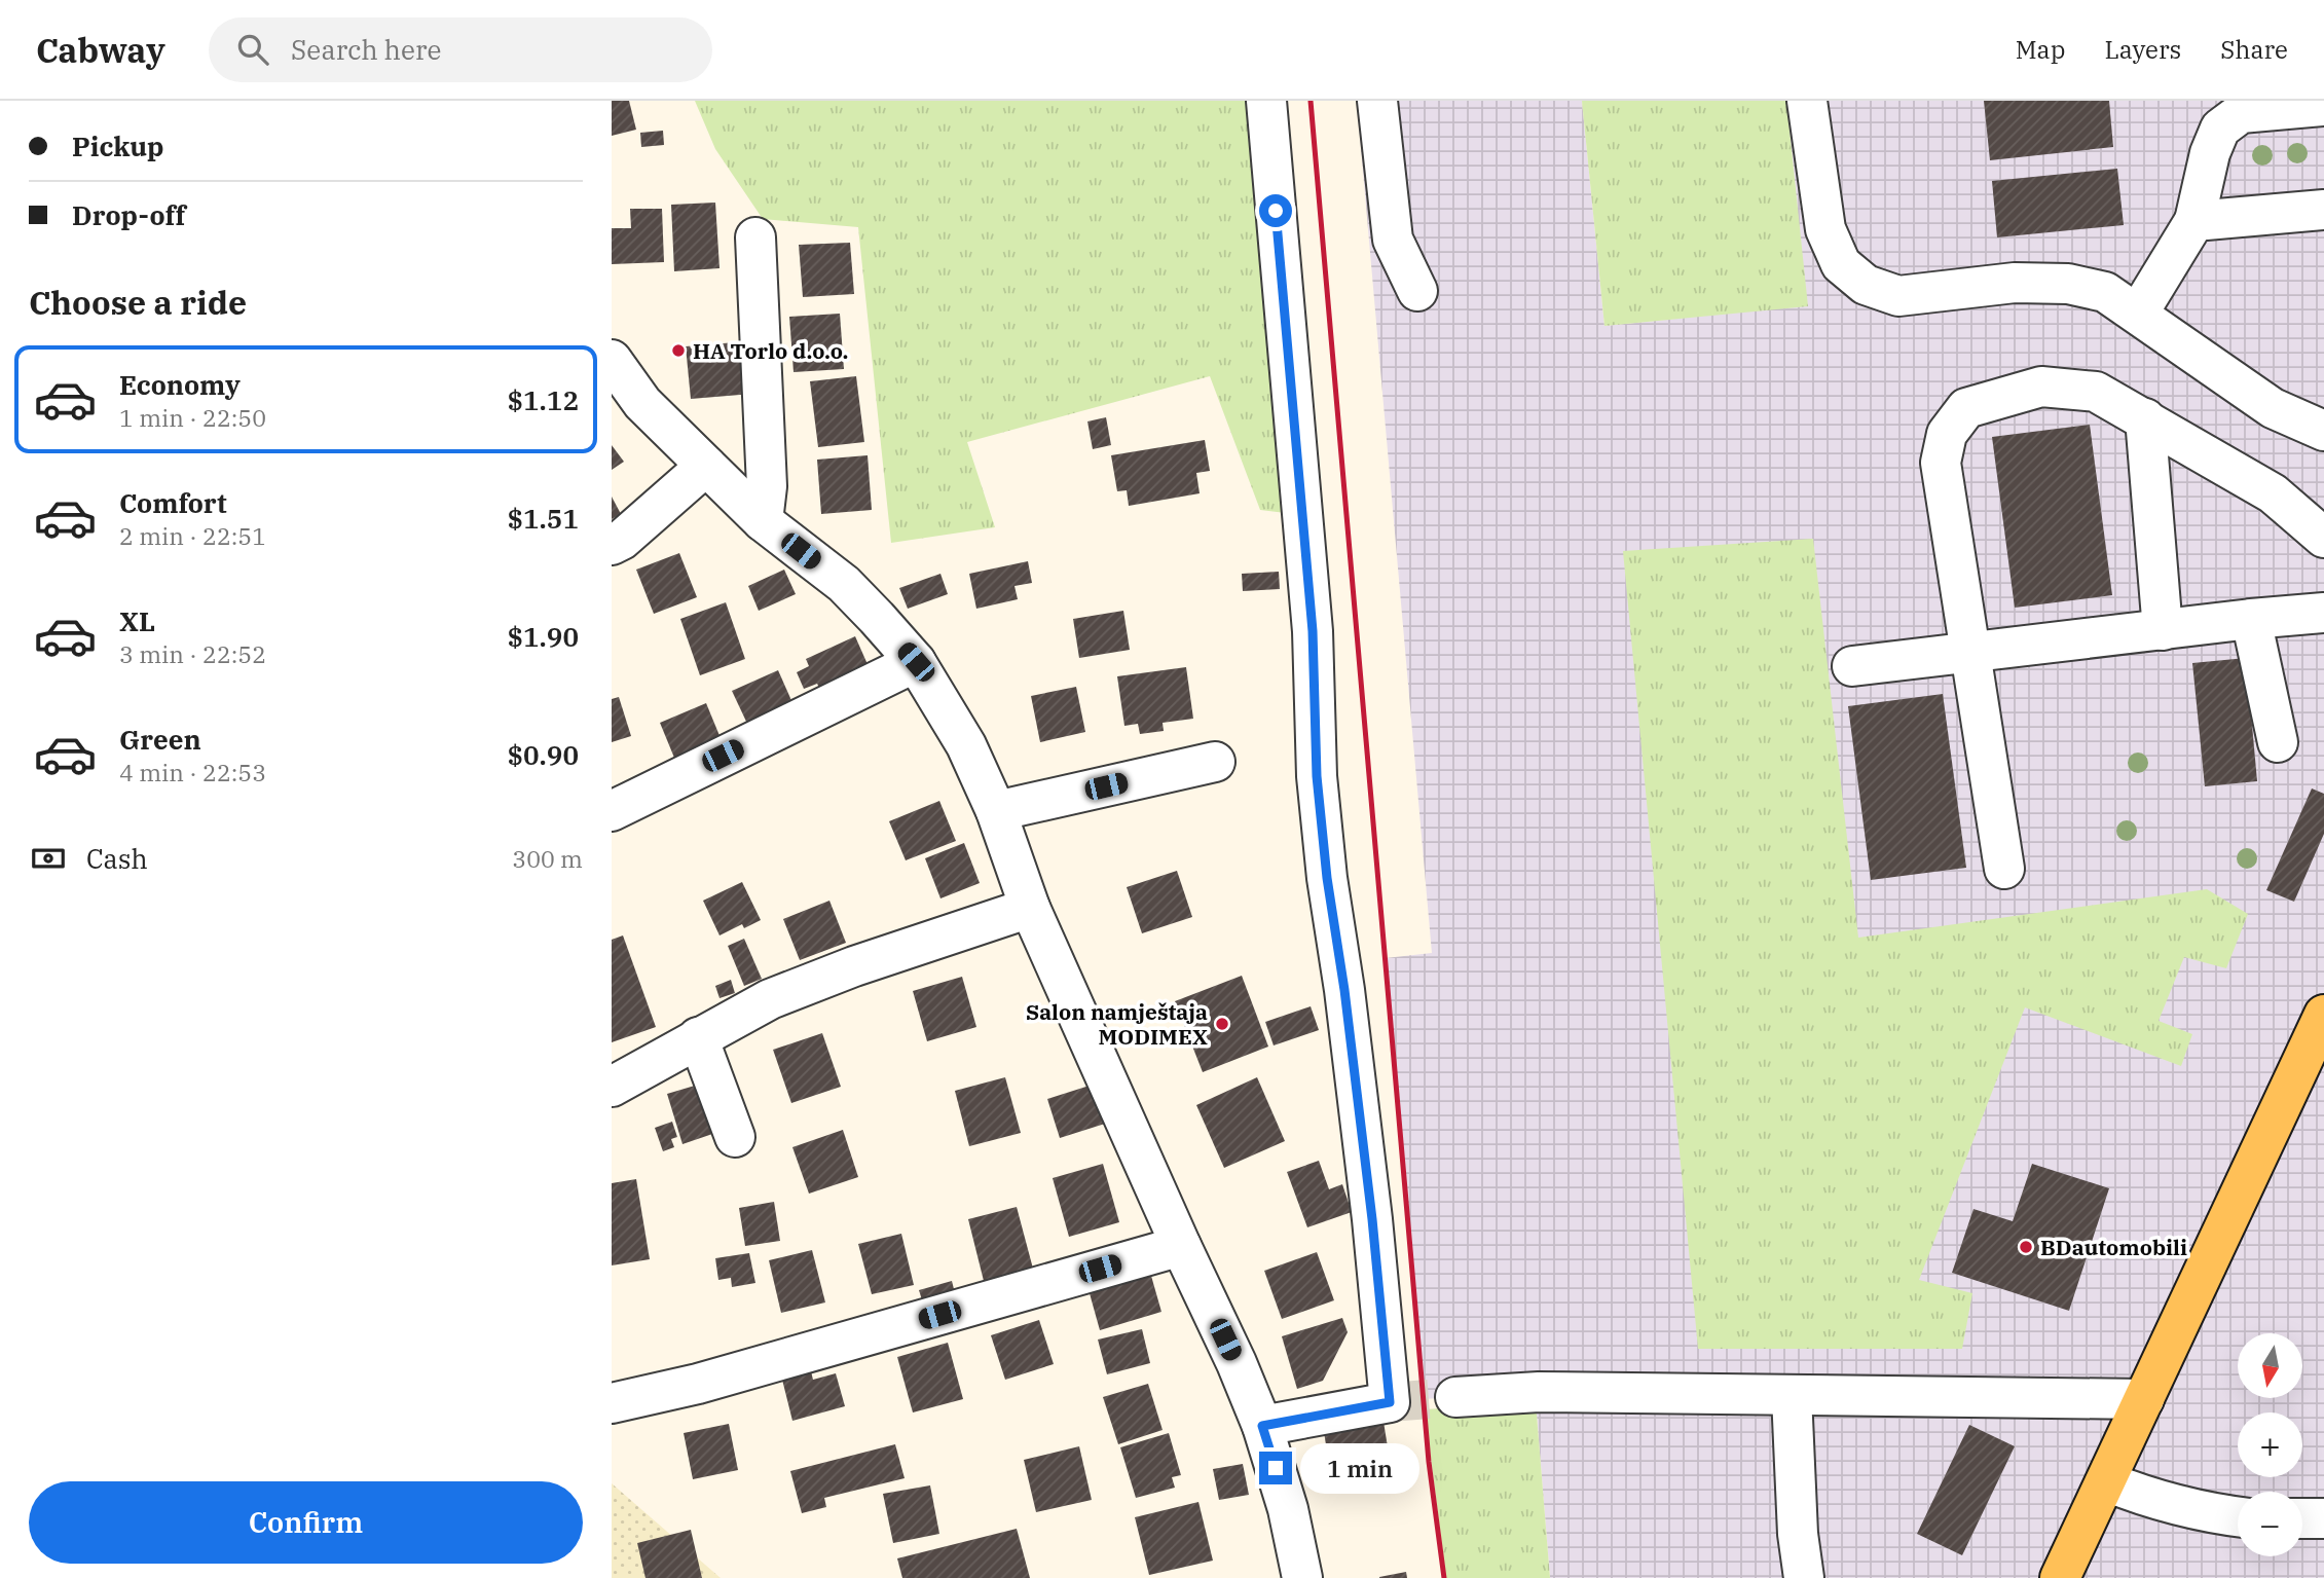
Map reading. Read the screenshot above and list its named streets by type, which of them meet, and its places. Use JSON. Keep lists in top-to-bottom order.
{
  "places": ["HA Torlo d.o.o.", "Salon namještaja MODIMEX", "BDautomobili"],
  "north": "bottom",
  "page": {
    "header": "Cabway",
    "search": "Search here",
    "nav": ["Map", "Layers", "Share"],
    "banner": ["Pickup", "Drop-off"],
    "heading": "Choose a ride",
    "list": [
      {
        "name": "Economy",
        "note": "1 min · 22:50",
        "value": "$1.12"
      },
      {
        "name": "Comfort",
        "note": "2 min · 22:51",
        "value": "$1.51"
      },
      {
        "name": "XL",
        "note": "3 min · 22:52",
        "value": "$1.90"
      },
      {
        "name": "Green",
        "note": "4 min · 22:53",
        "value": "$0.90"
      }
    ],
    "pay": ["Cash", "300 m"],
    "map_buttons": ["+", "−"],
    "bubble": "1 min",
    "buttons": "Confirm"
  }
}
